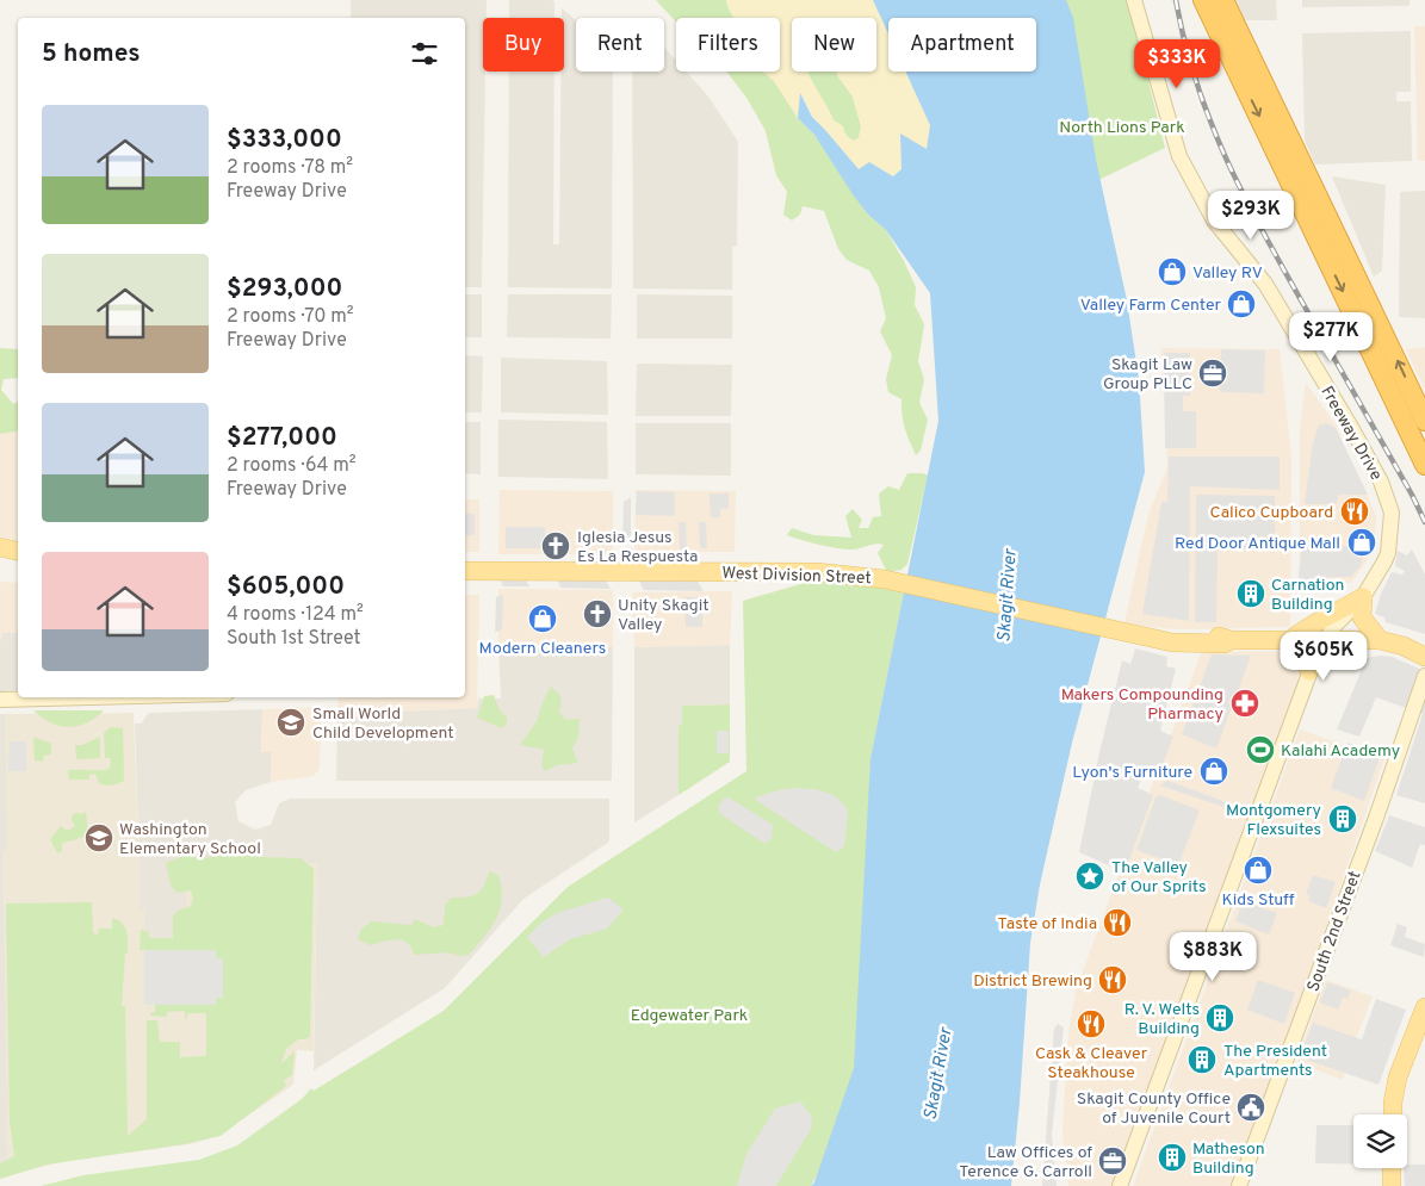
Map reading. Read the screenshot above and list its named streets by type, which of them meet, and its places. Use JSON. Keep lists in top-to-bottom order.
{
  "streets": {
    "main road": ["West Division Street"],
    "street": ["Freeway Drive", "South 2nd Street"]
  },
  "crossings": [
    ["Freeway Drive", "West Division Street"]
  ],
  "water": ["Skagit River"],
  "parks": ["North Lions Park", "Edgewater Park"],
  "places": {
    "shop": [
      "Valley RV",
      "Valley Farm Center",
      "Red Door Antique Mall",
      "Modern Cleaners",
      "Lyon's Furniture",
      "Kids Stuff"
    ],
    "office": ["Skagit Law Group PLLC", "Law Offices of Terence G. Carroll"],
    "restaurant": [
      "Calico Cupboard",
      "Taste of India",
      "District Brewing",
      "Cask & Cleaver Steakhouse"
    ],
    "church": ["Iglesia Jesus Es La Respuesta", "Unity Skagit Valley"],
    "building": [
      "Carnation Building",
      "Montgomery Flexsuites",
      "R. V. Welts Building",
      "The President Apartments",
      "Matheson Building"
    ],
    "pharmacy": ["Makers Compounding Pharmacy"],
    "school or university": ["Small World Child Development", "Washington Elementary School"],
    "sports": ["Kalahi Academy"],
    "place": ["The Valley of Our Sprits"],
    "public building": ["Skagit County Office of Juvenile Court"]
  },
  "page": {
    "chip": [
      "Buy",
      "Rent",
      "Filters",
      "New",
      "Apartment"
    ],
    "heading": "5 homes",
    "price": [
      "$333K",
      "$293K",
      "$277K",
      "$605K",
      "$883K"
    ],
    "list": [
      {
        "name": "$333,000",
        "note": "2 rooms · 78 m² · Freeway Drive"
      },
      {
        "name": "$293,000",
        "note": "2 rooms · 70 m² · Freeway Drive"
      },
      {
        "name": "$277,000",
        "note": "2 rooms · 64 m² · Freeway Drive"
      },
      {
        "name": "$605,000",
        "note": "4 rooms · 124 m² · South 1st Street"
      }
    ]
  }
}
